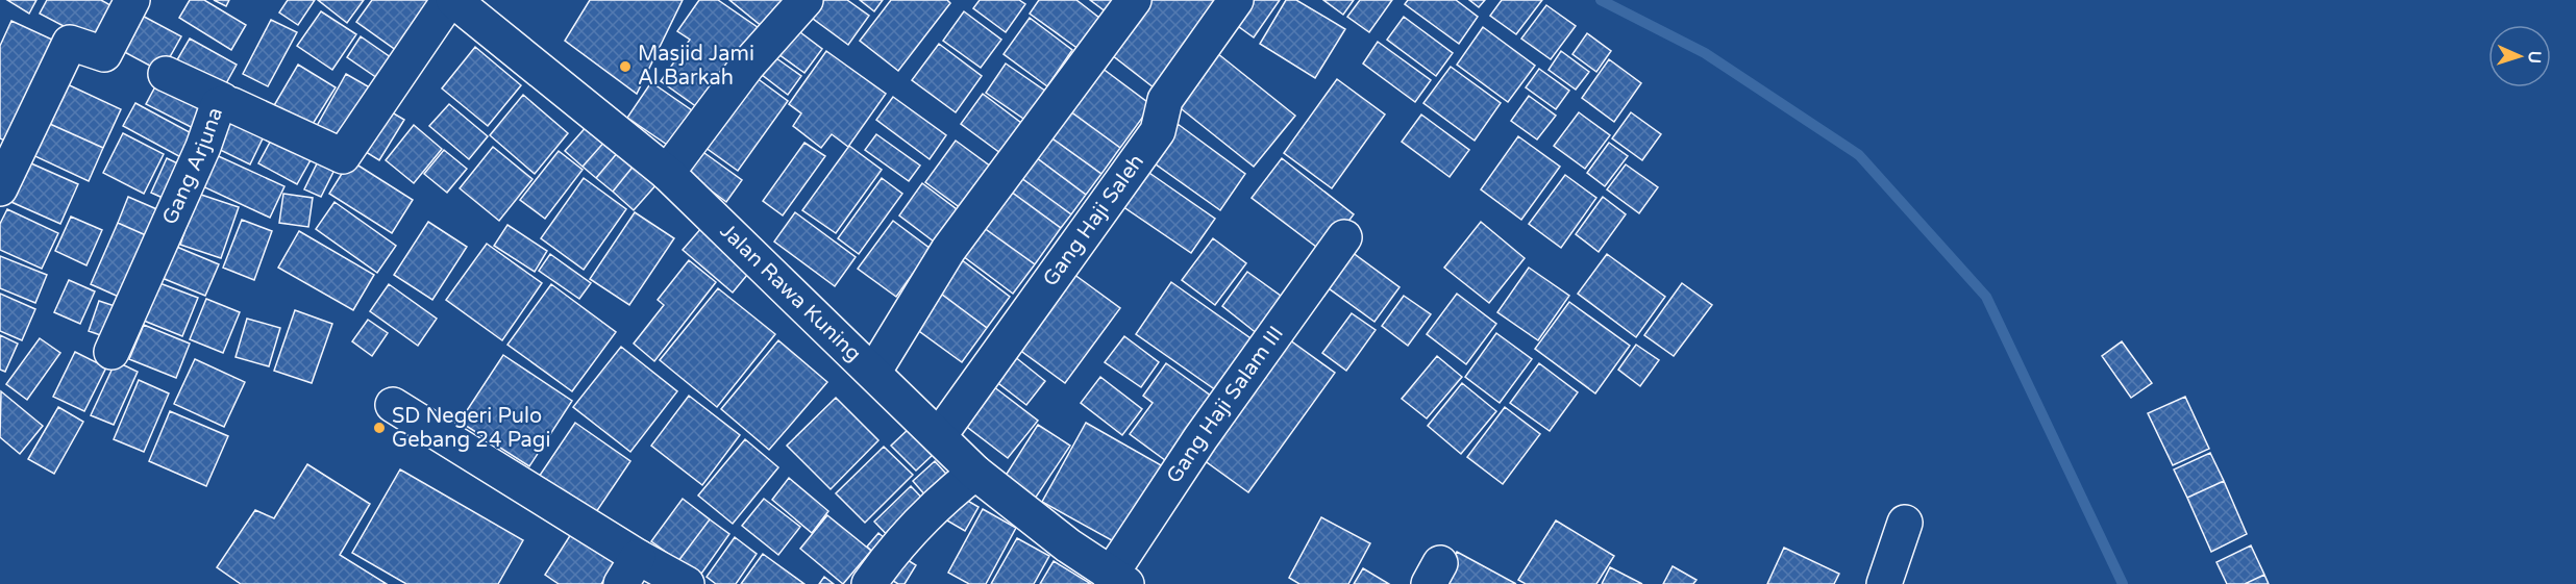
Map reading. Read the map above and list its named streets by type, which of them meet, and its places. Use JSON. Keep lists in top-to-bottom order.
{
  "streets": {
    "street": [
      "Gang Arjuna",
      "Gang Haji Saleh",
      "Jalan Rawa Kuning",
      "Gang Haji Salam III"
    ]
  },
  "crossings": [
    ["Gang Arjuna", "Jalan Rawa Kuning"],
    ["Gang Haji Saleh", "Jalan Rawa Kuning"],
    ["Jalan Rawa Kuning", "Gang Haji Salam III"]
  ],
  "places": ["Masjid Jami Al Barkah", "SD Negeri Pulo Gebang 24 Pagi"],
  "north": "right"
}
